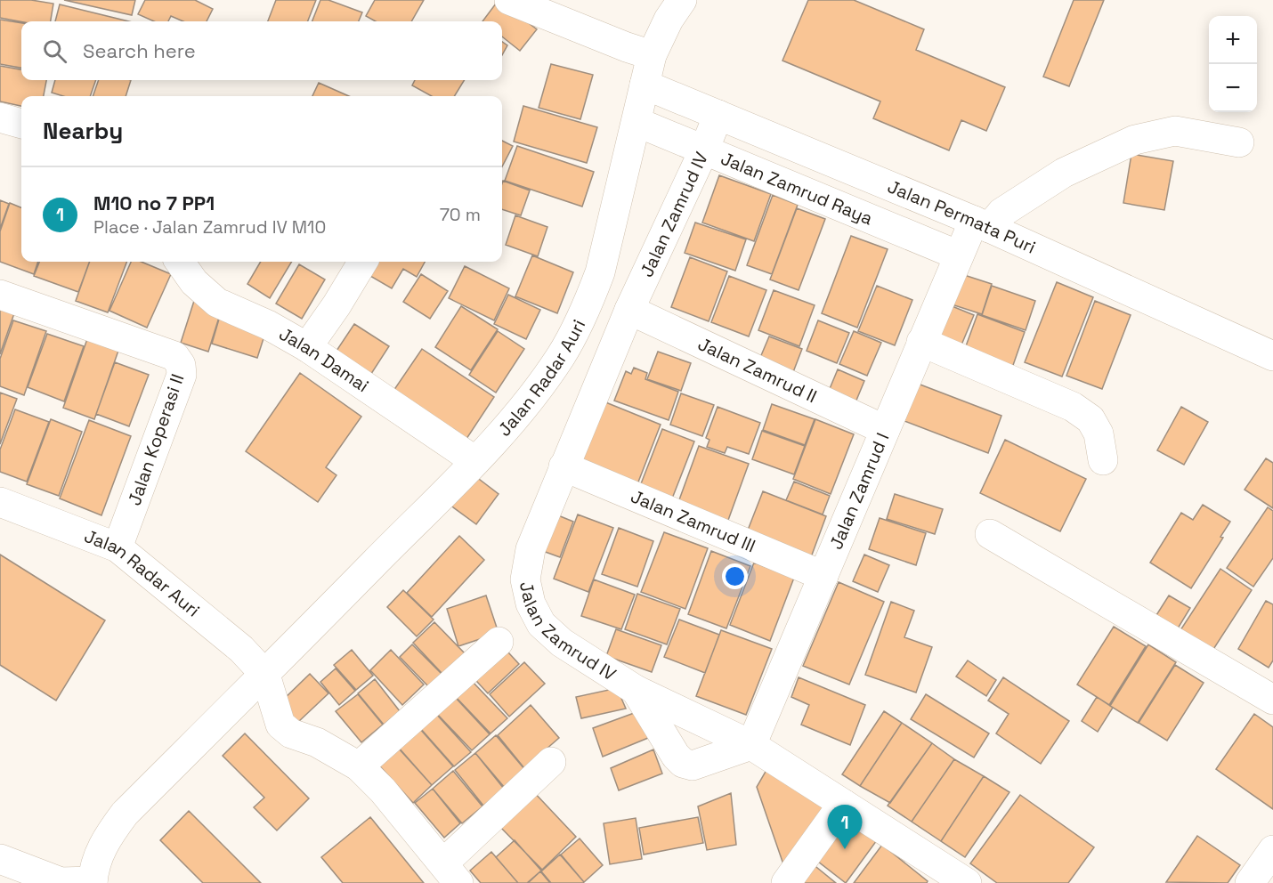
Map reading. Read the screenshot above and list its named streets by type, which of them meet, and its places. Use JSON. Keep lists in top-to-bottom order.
{
  "streets": {
    "street": [
      "Jalan Zamrud Raya",
      "Jalan Zamrud IV",
      "Jalan Permata Puri",
      "Jalan Damai",
      "Jalan Zamrud II",
      "Jalan Radar Auri",
      "Jalan Koperasi II",
      "Jalan Zamrud I",
      "Jalan Zamrud III"
    ]
  },
  "crossings": [
    ["Jalan Zamrud Raya", "Jalan Zamrud IV"],
    ["Jalan Zamrud Raya", "Jalan Permata Puri"],
    ["Jalan Zamrud Raya", "Jalan Radar Auri"],
    ["Jalan Zamrud Raya", "Jalan Zamrud I"],
    ["Jalan Zamrud IV", "Jalan Permata Puri"],
    ["Jalan Zamrud IV", "Jalan Zamrud II"],
    ["Jalan Zamrud IV", "Jalan Zamrud I"],
    ["Jalan Zamrud IV", "Jalan Zamrud III"],
    ["Jalan Permata Puri", "Jalan Radar Auri"],
    ["Jalan Permata Puri", "Jalan Zamrud I"],
    ["Jalan Damai", "Jalan Radar Auri"],
    ["Jalan Zamrud II", "Jalan Zamrud I"],
    ["Jalan Radar Auri", "Jalan Koperasi II"],
    ["Jalan Zamrud I", "Jalan Zamrud III"]
  ],
  "page": {
    "map_buttons": ["+", "−"],
    "search": "Search here",
    "heading": "Nearby",
    "list": [
      {
        "mark": "1",
        "name": "M10 no 7 PP1",
        "note": "Place · Jalan Zamrud IV M10",
        "value": "70 m"
      }
    ],
    "pins": "1"
  }
}
